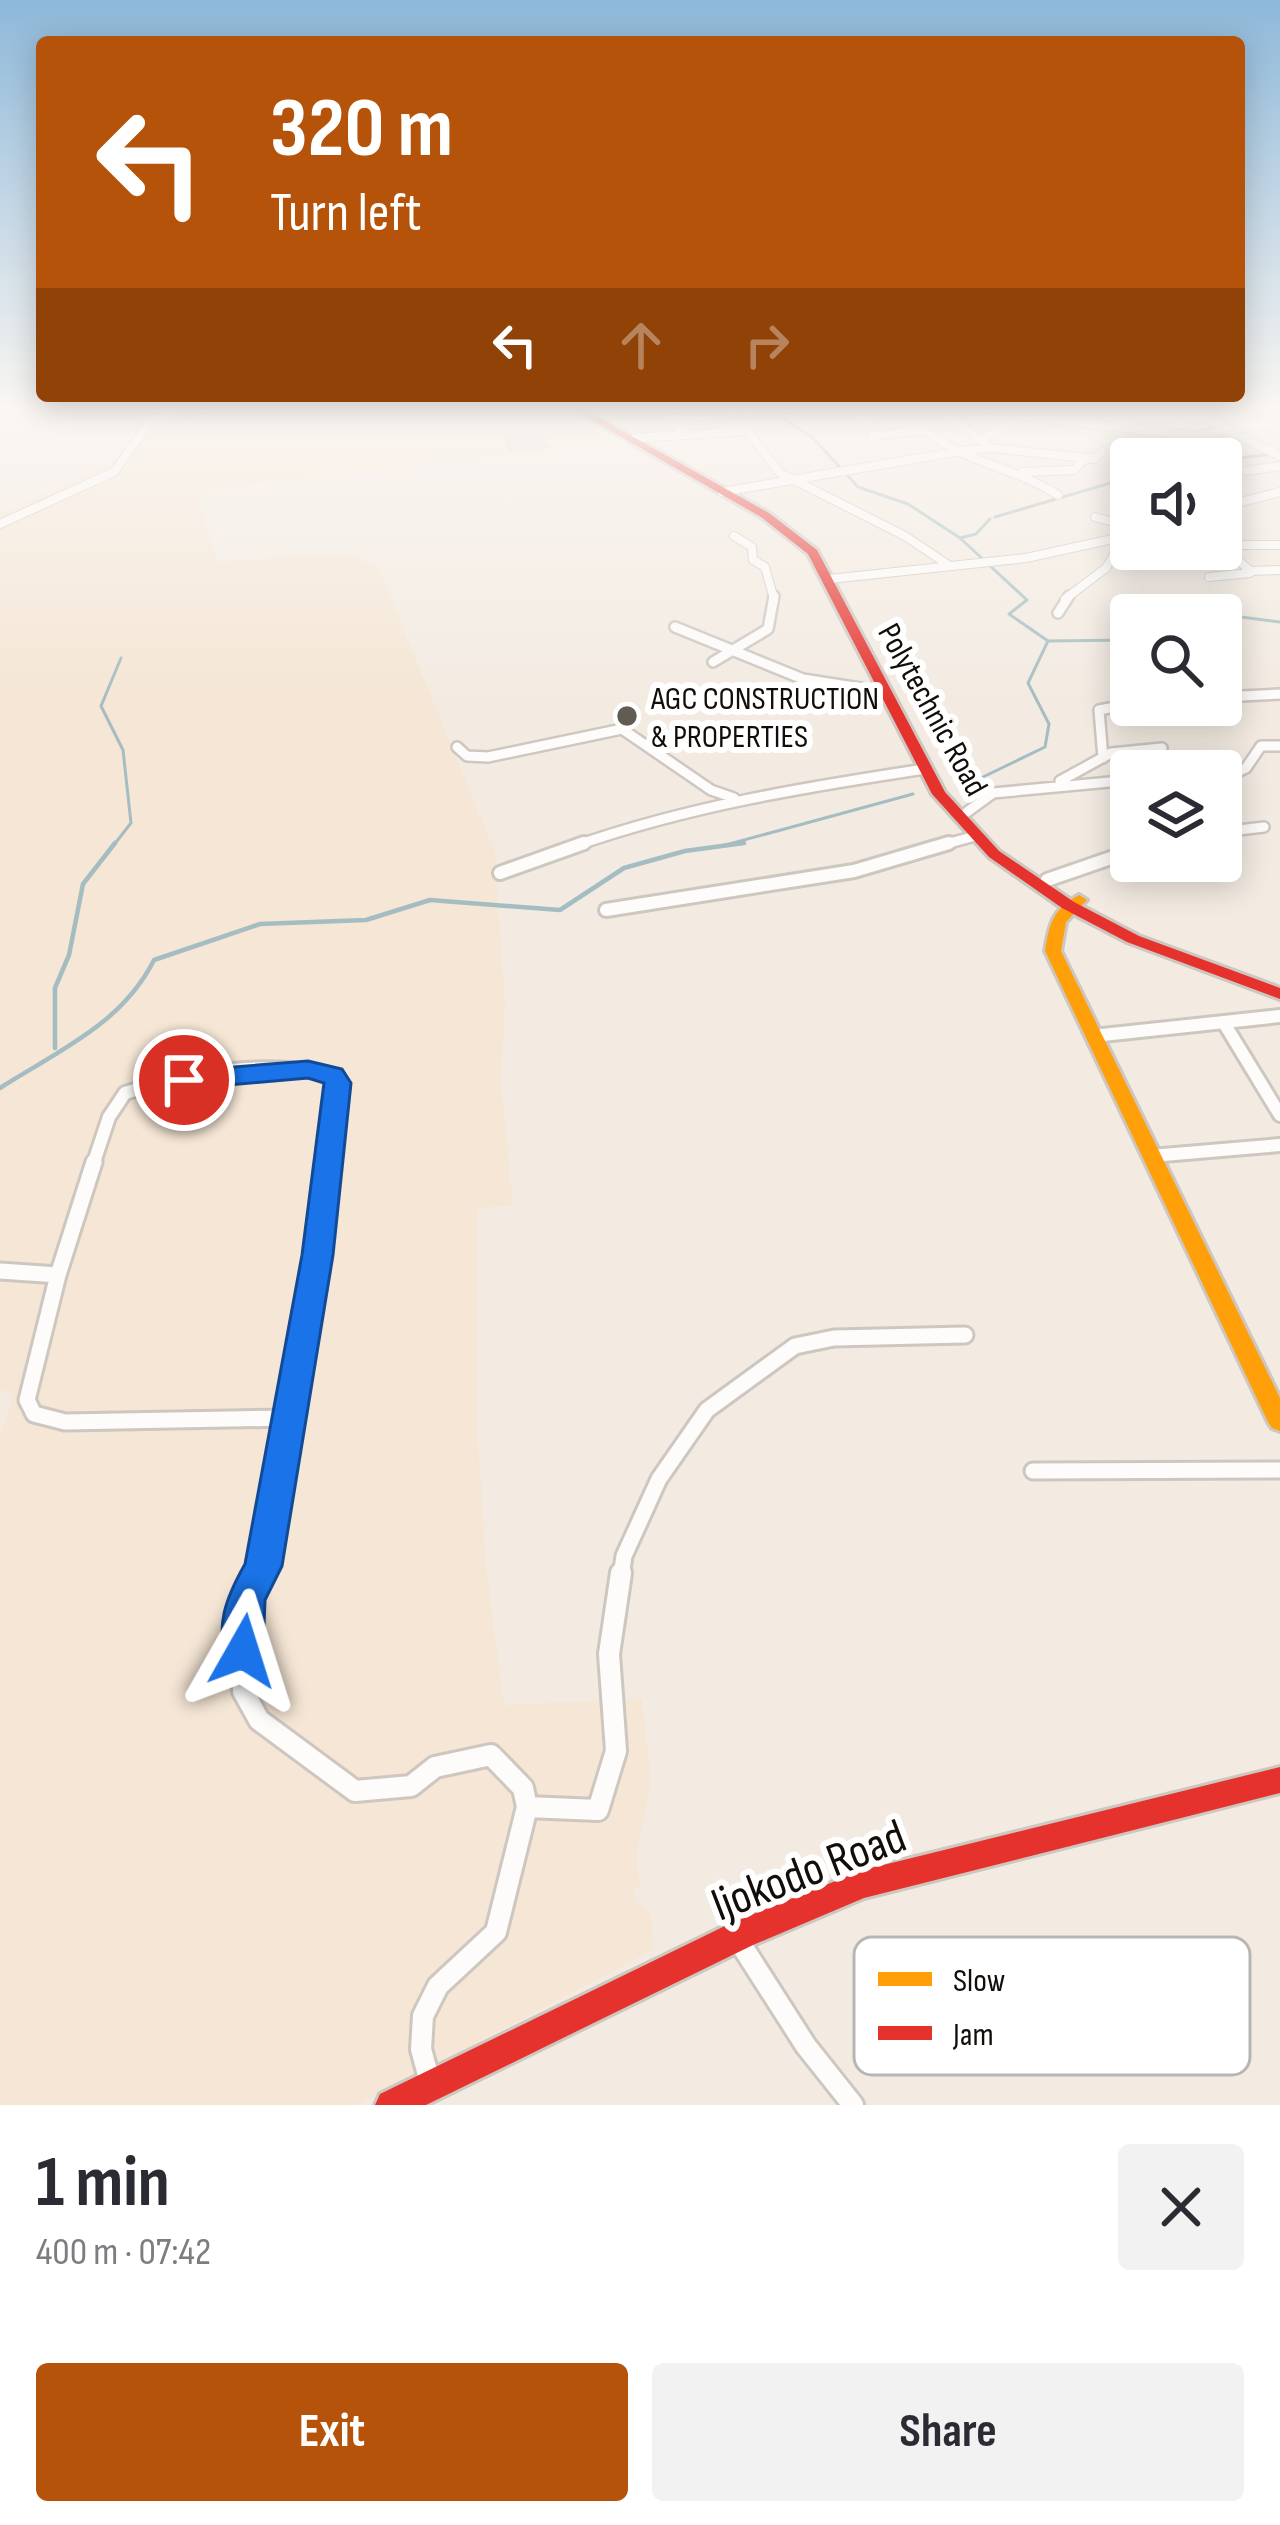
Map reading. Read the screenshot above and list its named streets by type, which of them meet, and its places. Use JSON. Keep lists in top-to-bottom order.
{
  "streets": {
    "main road": ["Polytechnic Road", "Ijokodo Road"]
  },
  "places": ["AGC CONSTRUCTION & PROPERTIES"],
  "legend": ["Slow", "Jam"],
  "page": {
    "turn": ["320 m", "Turn left"],
    "heading": ["1 min", "400 m · 07:42"],
    "buttons": ["Exit", "Share"]
  }
}
